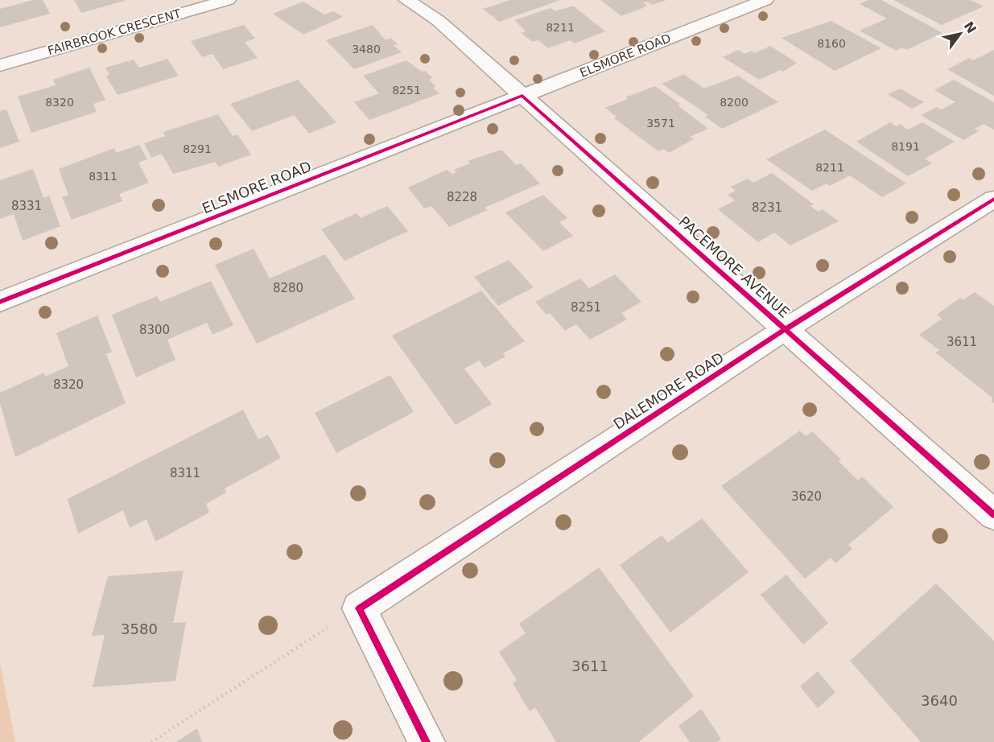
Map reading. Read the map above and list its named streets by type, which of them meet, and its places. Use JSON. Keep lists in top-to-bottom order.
{
  "streets": {
    "street": [
      "FAIRBROOK CRESCENT",
      "ELSMORE ROAD",
      "PACEMORE AVENUE",
      "DALEMORE ROAD"
    ]
  },
  "crossings": [
    ["ELSMORE ROAD", "PACEMORE AVENUE"],
    ["PACEMORE AVENUE", "DALEMORE ROAD"]
  ],
  "house_numbers": [
    "8211",
    "8160",
    "3480",
    "8251",
    "8320",
    "8200",
    "3571",
    "8191",
    "8291",
    "8211",
    "8311",
    "8228",
    "8331",
    "8231",
    "8280",
    "8251",
    "8300",
    "3611",
    "8320",
    "8311",
    "3620",
    "3580",
    "3611",
    "3640"
  ],
  "north": "top right"
}
